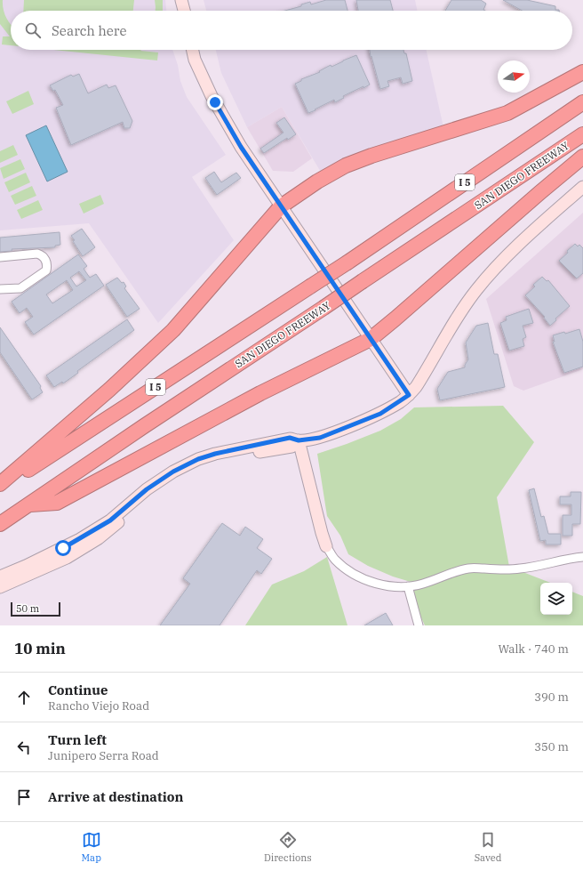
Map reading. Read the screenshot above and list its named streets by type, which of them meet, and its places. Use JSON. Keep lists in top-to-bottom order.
{
  "streets": {
    "highway": ["SAN DIEGO FREEWAY", "I 5"]
  },
  "scale_bar": "50 m",
  "north": "right",
  "page": {
    "search": "Search here",
    "scale": "50 m",
    "heading": ["10 min", "Walk · 740 m"],
    "list": [
      ["Continue", "Rancho Viejo Road", "390 m"],
      ["Turn left", "Junipero Serra Road", "350 m"],
      "Arrive at destination"
    ],
    "nav": ["Map", "Directions", "Saved"]
  }
}
